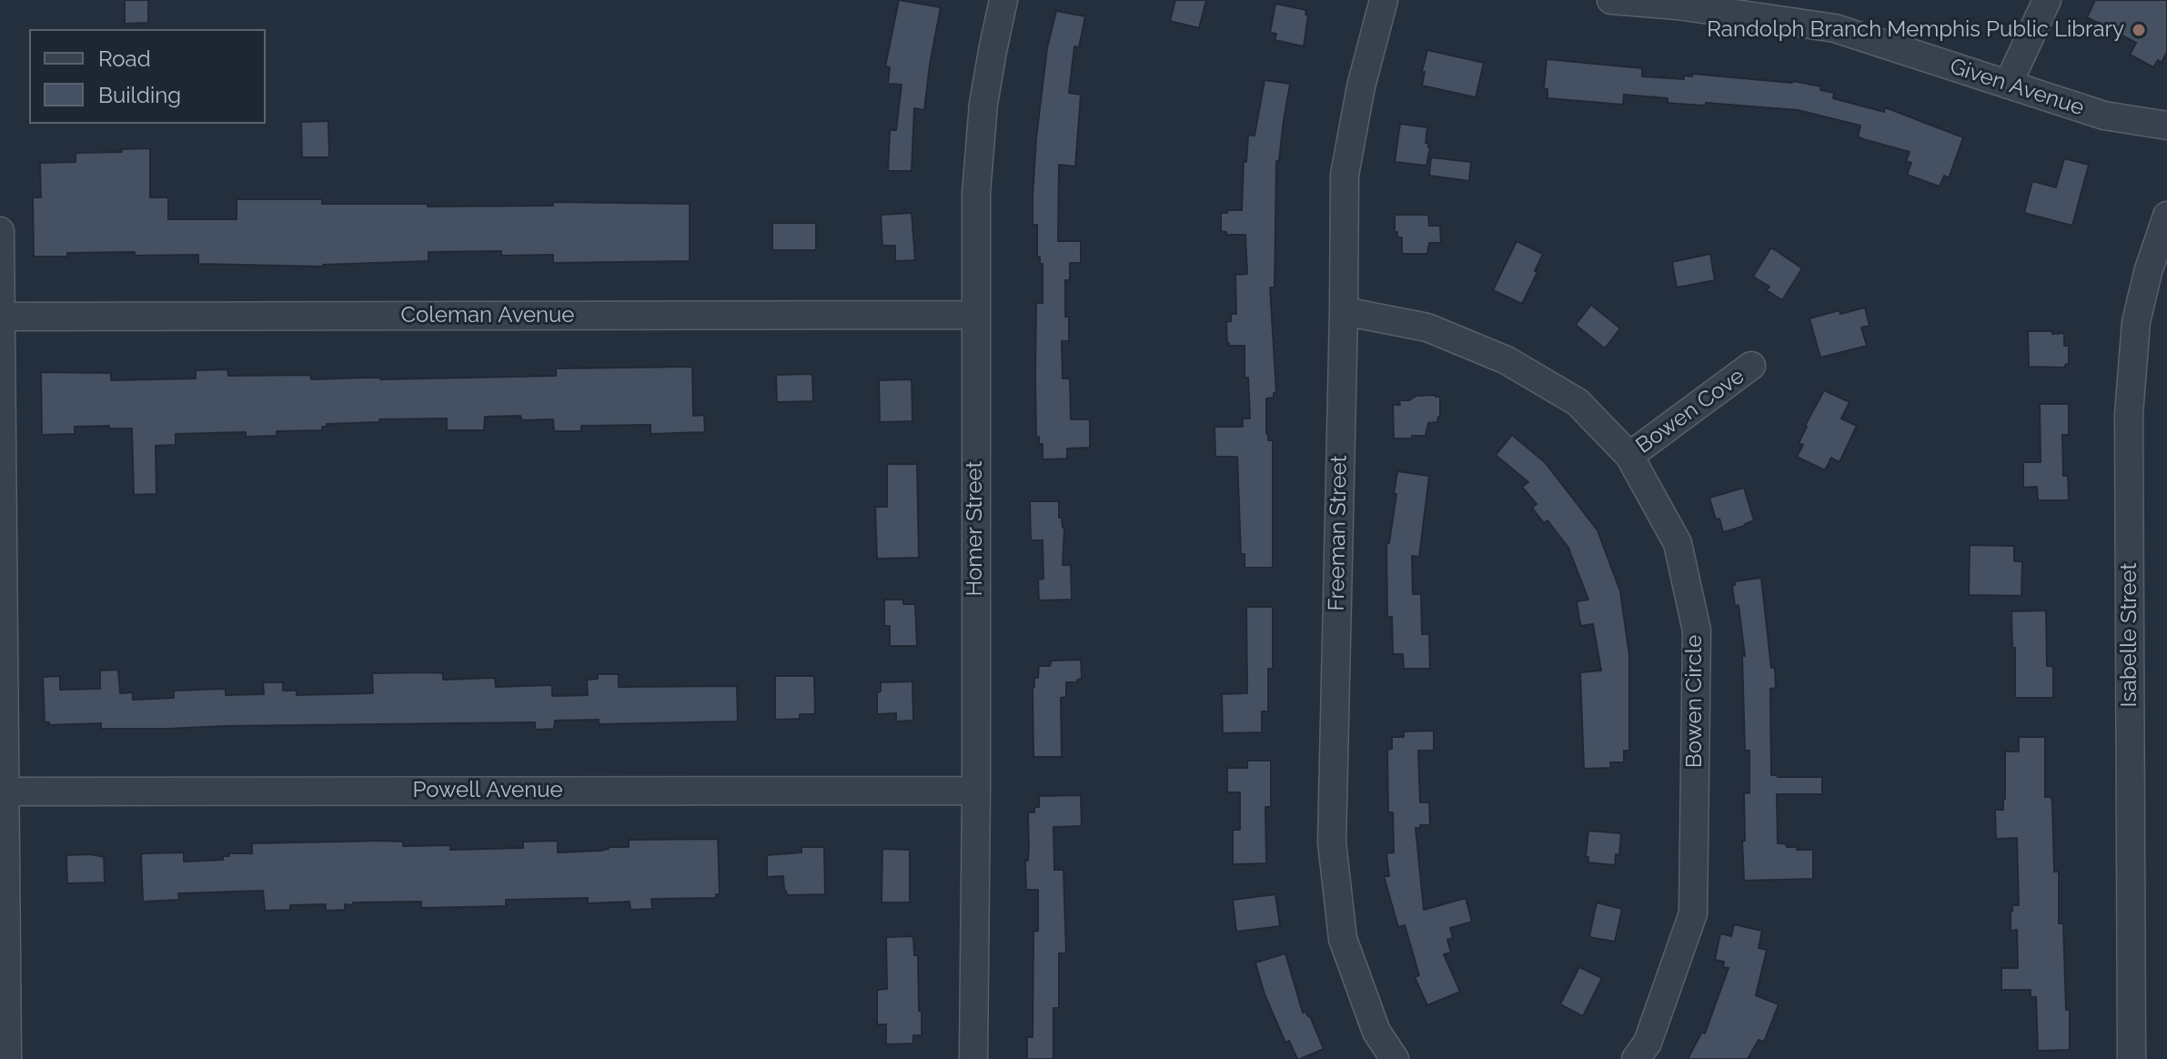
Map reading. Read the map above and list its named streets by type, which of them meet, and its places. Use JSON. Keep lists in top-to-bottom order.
{
  "streets": {
    "street": [
      "Given Avenue",
      "Coleman Avenue",
      "Bowen Cove",
      "Homer Street",
      "Freeman Street",
      "Isabelle Street",
      "Bowen Circle",
      "Powell Avenue"
    ]
  },
  "crossings": [
    ["Coleman Avenue", "Homer Street"],
    ["Bowen Cove", "Bowen Circle"],
    ["Homer Street", "Powell Avenue"],
    ["Freeman Street", "Bowen Circle"]
  ],
  "places": ["Randolph Branch Memphis Public Library"],
  "legend": ["Road", "Building"]
}
